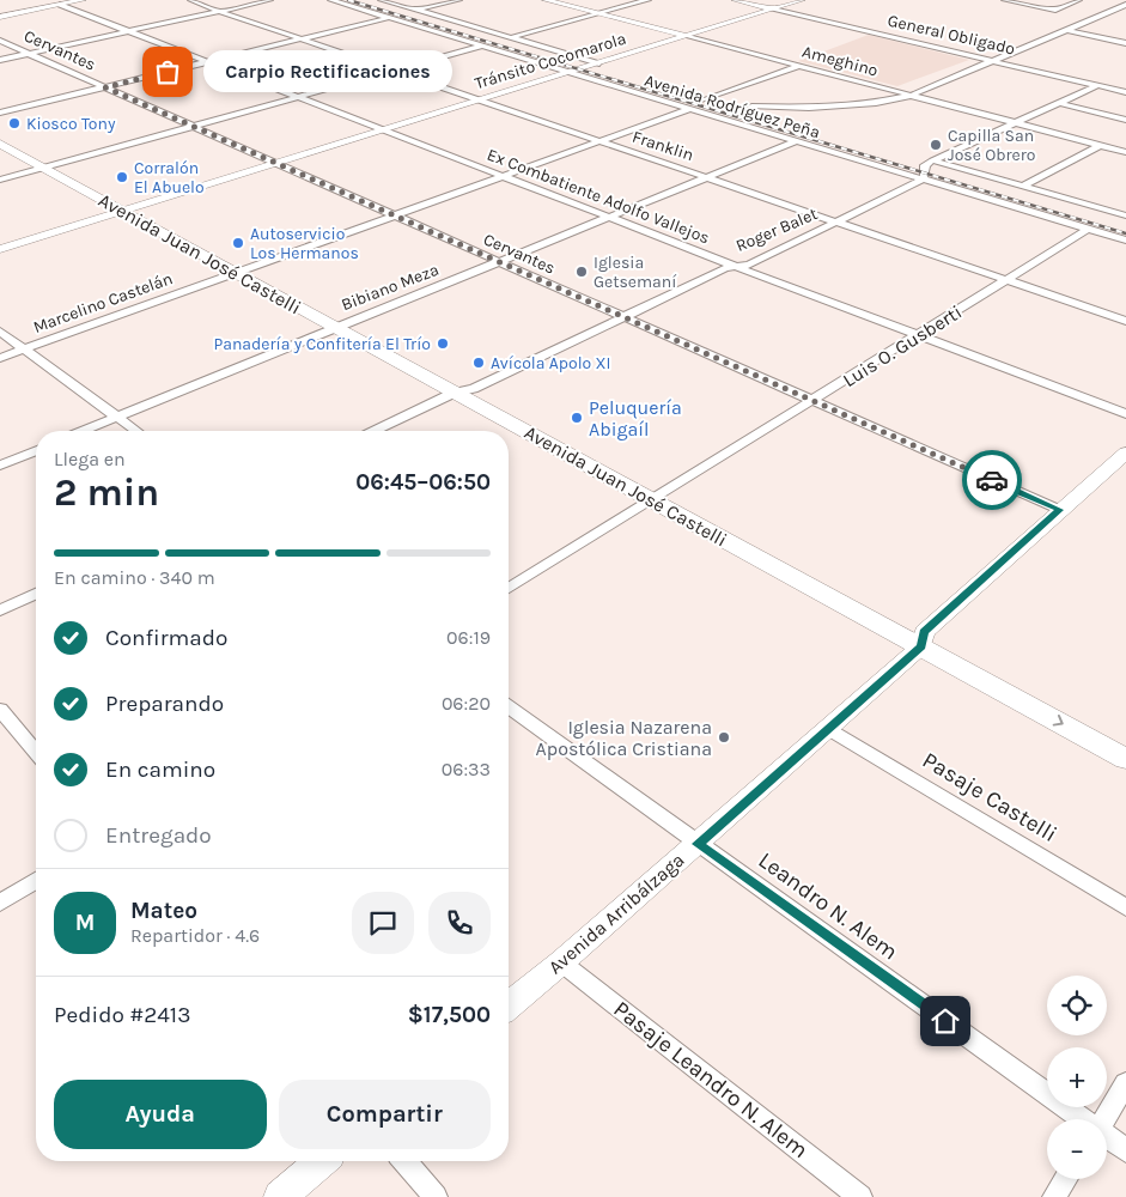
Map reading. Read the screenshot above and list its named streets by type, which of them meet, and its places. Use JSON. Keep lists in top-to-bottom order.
{
  "streets": {
    "main road": ["Avenida Juan José Castelli", "Avenida Arribálzaga"],
    "street": [
      "General Obligado",
      "Cervantes",
      "Tránsito Cocomarola",
      "Ameghino",
      "Avenida Rodríguez Peña",
      "Franklin",
      "Ex Combatiente Adolfo Vallejos",
      "Roger Balet",
      "Bibiano Meza",
      "Marcelino Castelán",
      "Luis O. Gusberti",
      "Pasaje Castelli",
      "Leandro N. Alem",
      "Pasaje Leandro N. Alem"
    ]
  },
  "crossings": [
    ["General Obligado", "Tránsito Cocomarola"],
    ["Cervantes", "Tránsito Cocomarola"],
    ["Cervantes", "Roger Balet"],
    ["Cervantes", "Bibiano Meza"],
    ["Cervantes", "Marcelino Castelán"],
    ["Cervantes", "Luis O. Gusberti"],
    ["Cervantes", "Avenida Arribálzaga"],
    ["Tránsito Cocomarola", "Ameghino"],
    ["Tránsito Cocomarola", "Avenida Rodríguez Peña"],
    ["Tránsito Cocomarola", "Franklin"],
    ["Tránsito Cocomarola", "Ex Combatiente Adolfo Vallejos"],
    ["Tránsito Cocomarola", "Avenida Juan José Castelli"],
    ["Avenida Rodríguez Peña", "Roger Balet"],
    ["Avenida Rodríguez Peña", "Bibiano Meza"],
    ["Avenida Rodríguez Peña", "Marcelino Castelán"],
    ["Avenida Rodríguez Peña", "Luis O. Gusberti"],
    ["Franklin", "Roger Balet"],
    ["Franklin", "Bibiano Meza"],
    ["Franklin", "Marcelino Castelán"],
    ["Franklin", "Luis O. Gusberti"],
    ["Ex Combatiente Adolfo Vallejos", "Roger Balet"],
    ["Ex Combatiente Adolfo Vallejos", "Bibiano Meza"],
    ["Ex Combatiente Adolfo Vallejos", "Marcelino Castelán"],
    ["Ex Combatiente Adolfo Vallejos", "Luis O. Gusberti"],
    ["Roger Balet", "Avenida Juan José Castelli"],
    ["Avenida Juan José Castelli", "Bibiano Meza"],
    ["Avenida Juan José Castelli", "Marcelino Castelán"],
    ["Avenida Juan José Castelli", "Luis O. Gusberti"],
    ["Avenida Juan José Castelli", "Avenida Arribálzaga"],
    ["Pasaje Castelli", "Avenida Arribálzaga"],
    ["Leandro N. Alem", "Avenida Arribálzaga"],
    ["Avenida Arribálzaga", "Pasaje Leandro N. Alem"]
  ],
  "places": [
    "Carpio Rectificaciones",
    "Kiosco Tony",
    "Capilla San José Obrero",
    "Corralón El Abuelo",
    "Autoservicio Los Hermanos",
    "Iglesia Getsemaní",
    "Panadería y Confitería El Trío",
    "Avícola Apolo XI",
    "Peluquería Abigaíl",
    "Iglesia Nazarena Apostólica Cristiana"
  ],
  "page": {
    "bubble": "Carpio Rectificaciones",
    "heading": ["2 min", "Llega en", "06:45–06:50"],
    "panel": [
      "Mateo",
      "Repartidor · 4.6",
      "Pedido #2413",
      "$17,500"
    ],
    "bar": "En camino · 340 m",
    "list": [
      ["Confirmado", "06:19"],
      ["Preparando", "06:20"],
      ["En camino", "06:33"],
      "Entregado"
    ],
    "round": "M",
    "map_buttons": ["+", "−"],
    "buttons": ["Ayuda", "Compartir"]
  }
}
